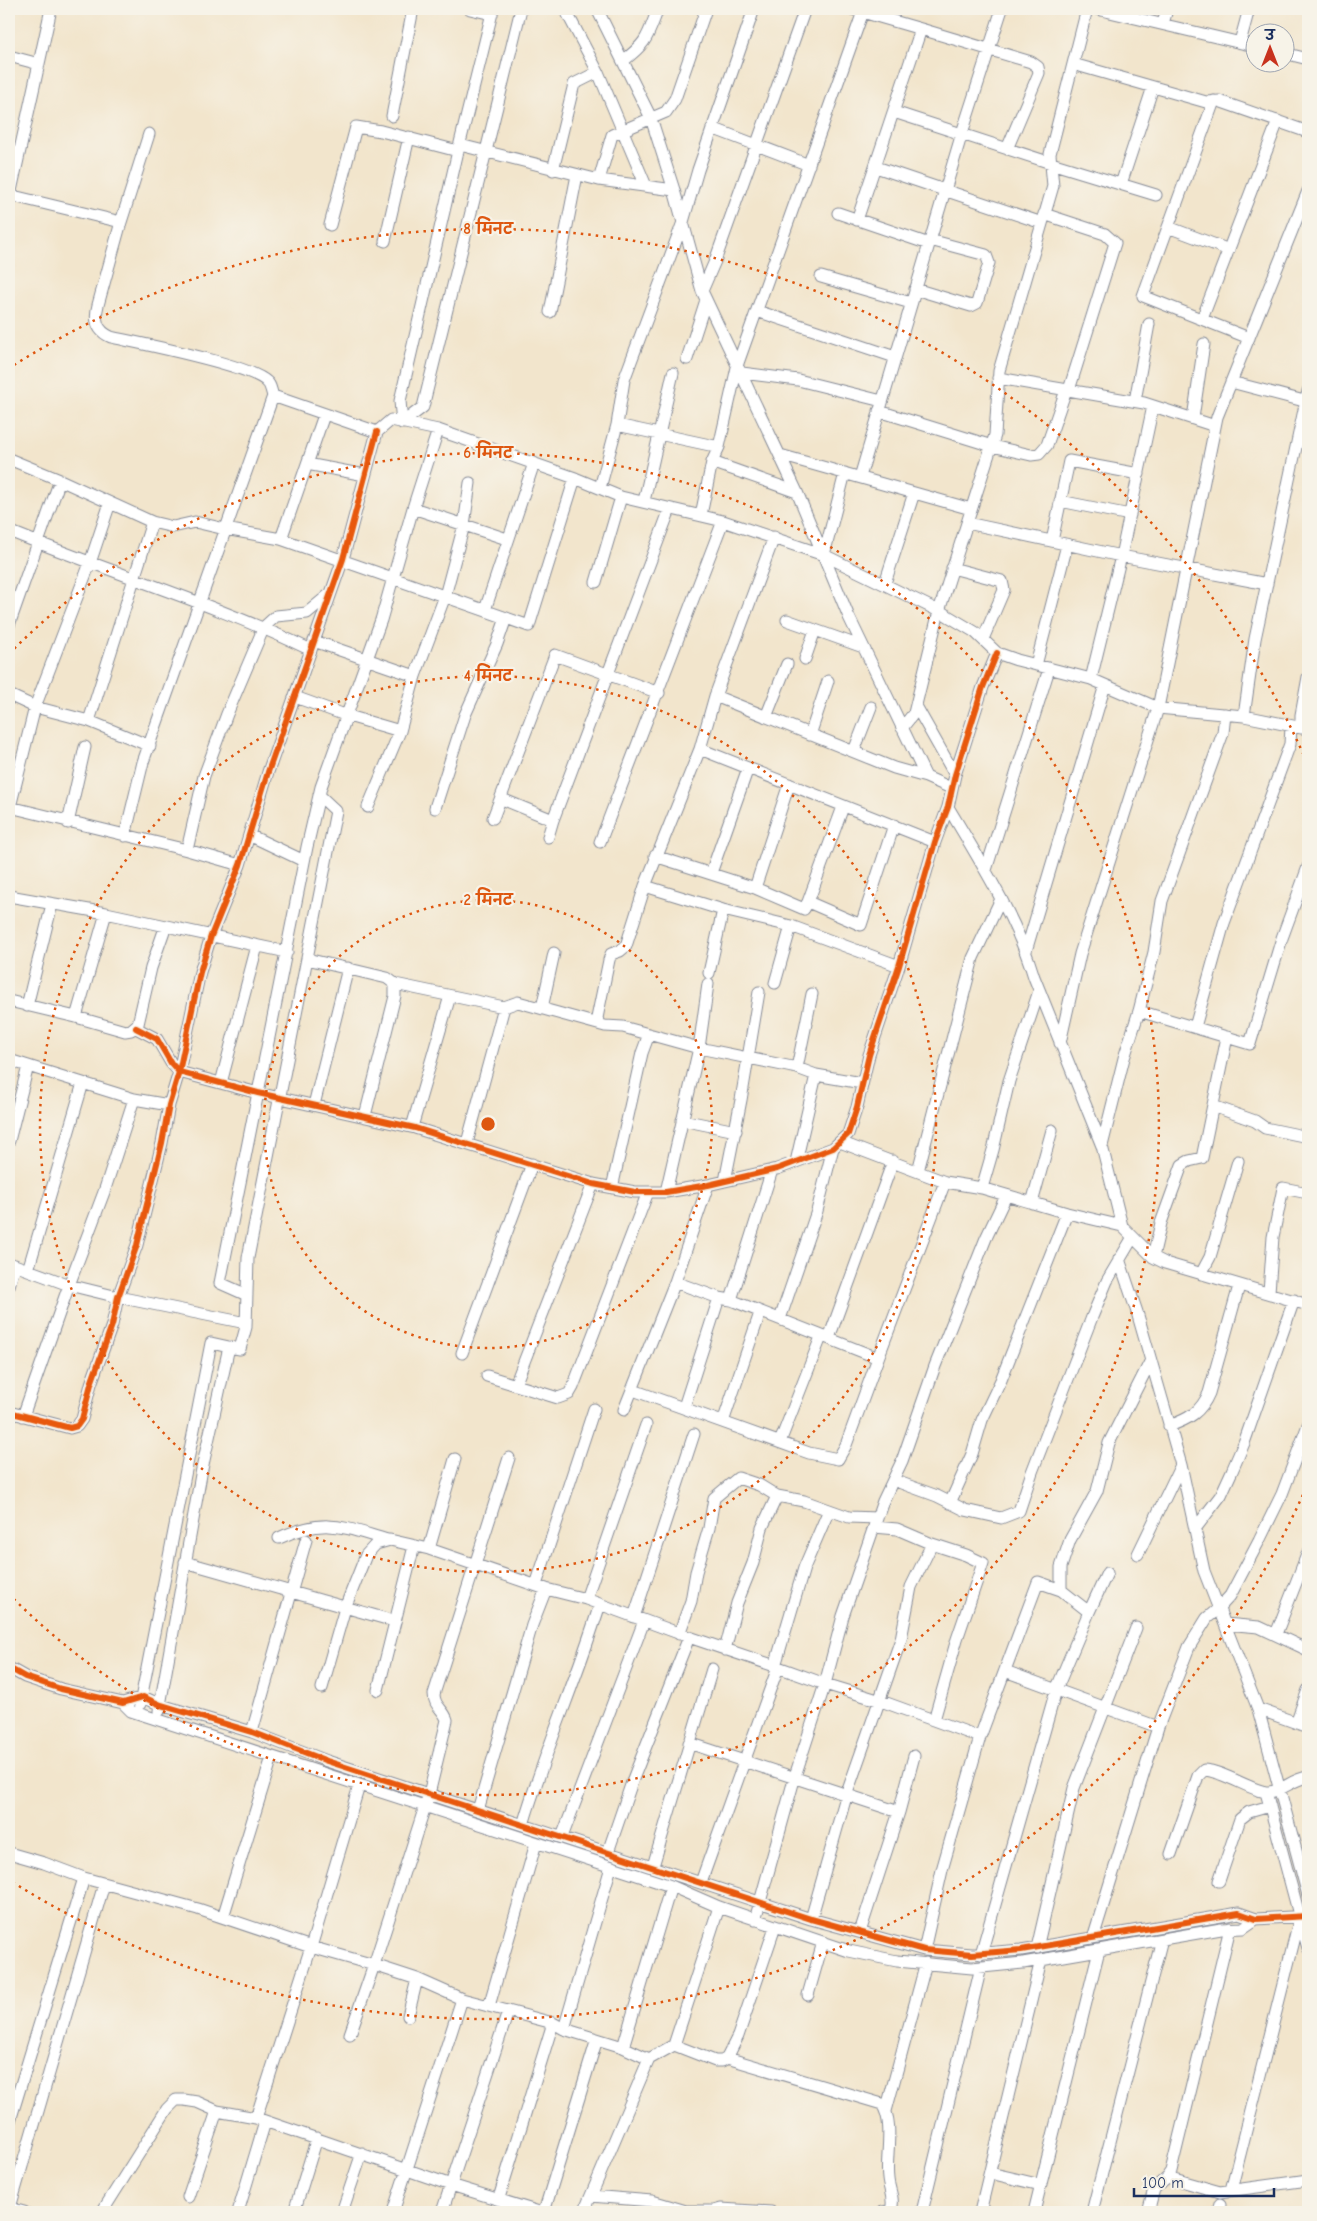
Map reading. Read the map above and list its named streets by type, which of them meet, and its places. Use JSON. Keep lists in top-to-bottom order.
{
  "scale_bar": "100 m",
  "north": "top",
  "rings": [
    "8 मिनट",
    "6 मिनट",
    "4 मिनट",
    "2 मिनट"
  ]
}
